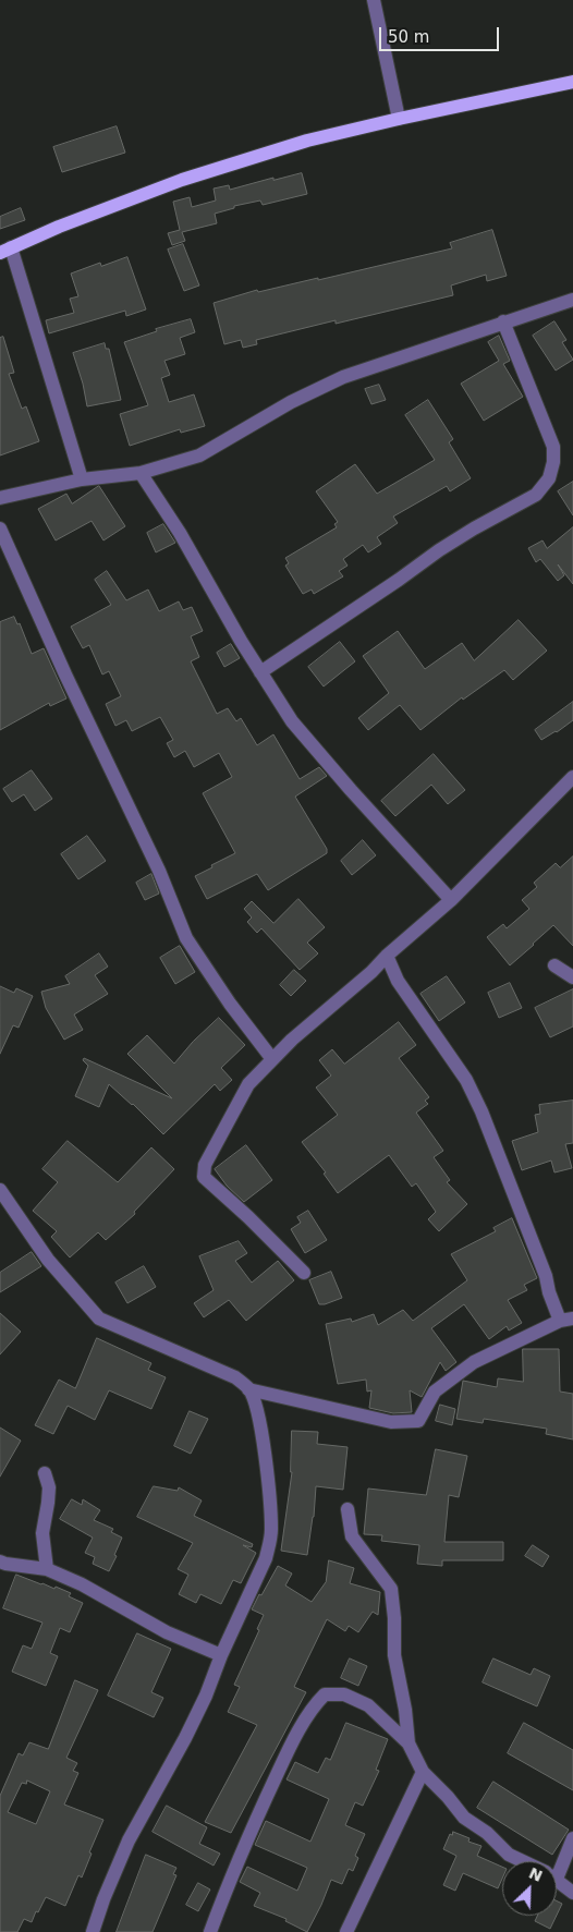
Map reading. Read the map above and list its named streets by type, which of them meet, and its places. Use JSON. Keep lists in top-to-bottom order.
{
  "scale_bar": "50 m",
  "north": "top right"
}
